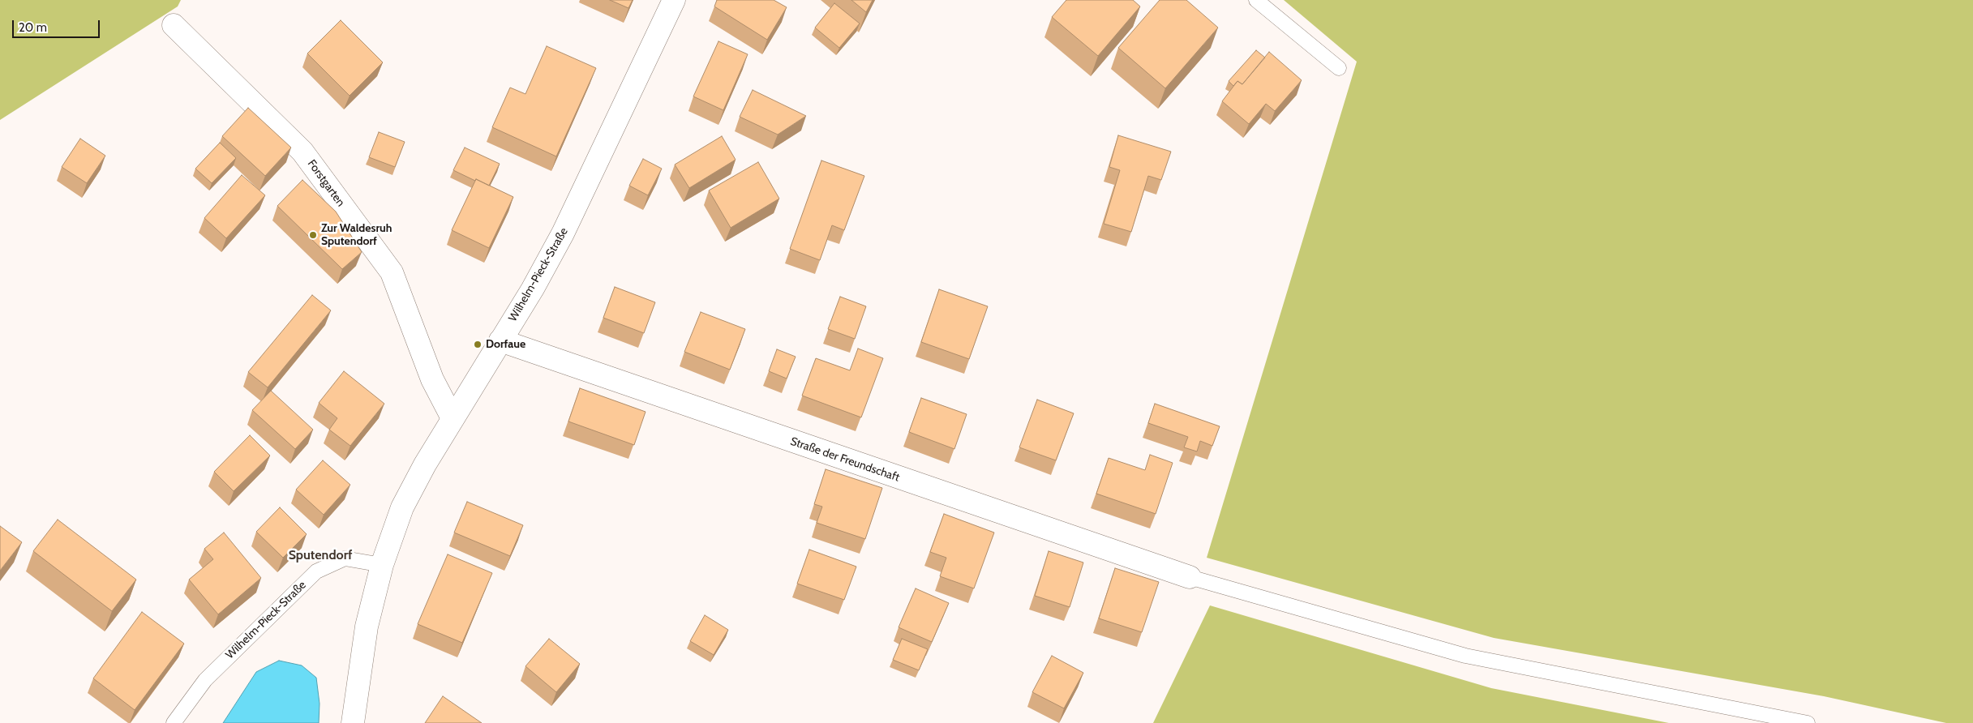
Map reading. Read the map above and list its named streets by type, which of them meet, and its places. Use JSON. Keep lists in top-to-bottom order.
{
  "streets": {
    "street": ["Forstgarten", "Wilhelm-Pieck-Straße", "Straße der Freundschaft"]
  },
  "crossings": [
    ["Forstgarten", "Wilhelm-Pieck-Straße"],
    ["Wilhelm-Pieck-Straße", "Straße der Freundschaft"]
  ],
  "districts": ["Sputendorf"],
  "places": ["Zur Waldesruh Sputendorf", "Dorfaue"],
  "scale_bar": "20 m"
}
